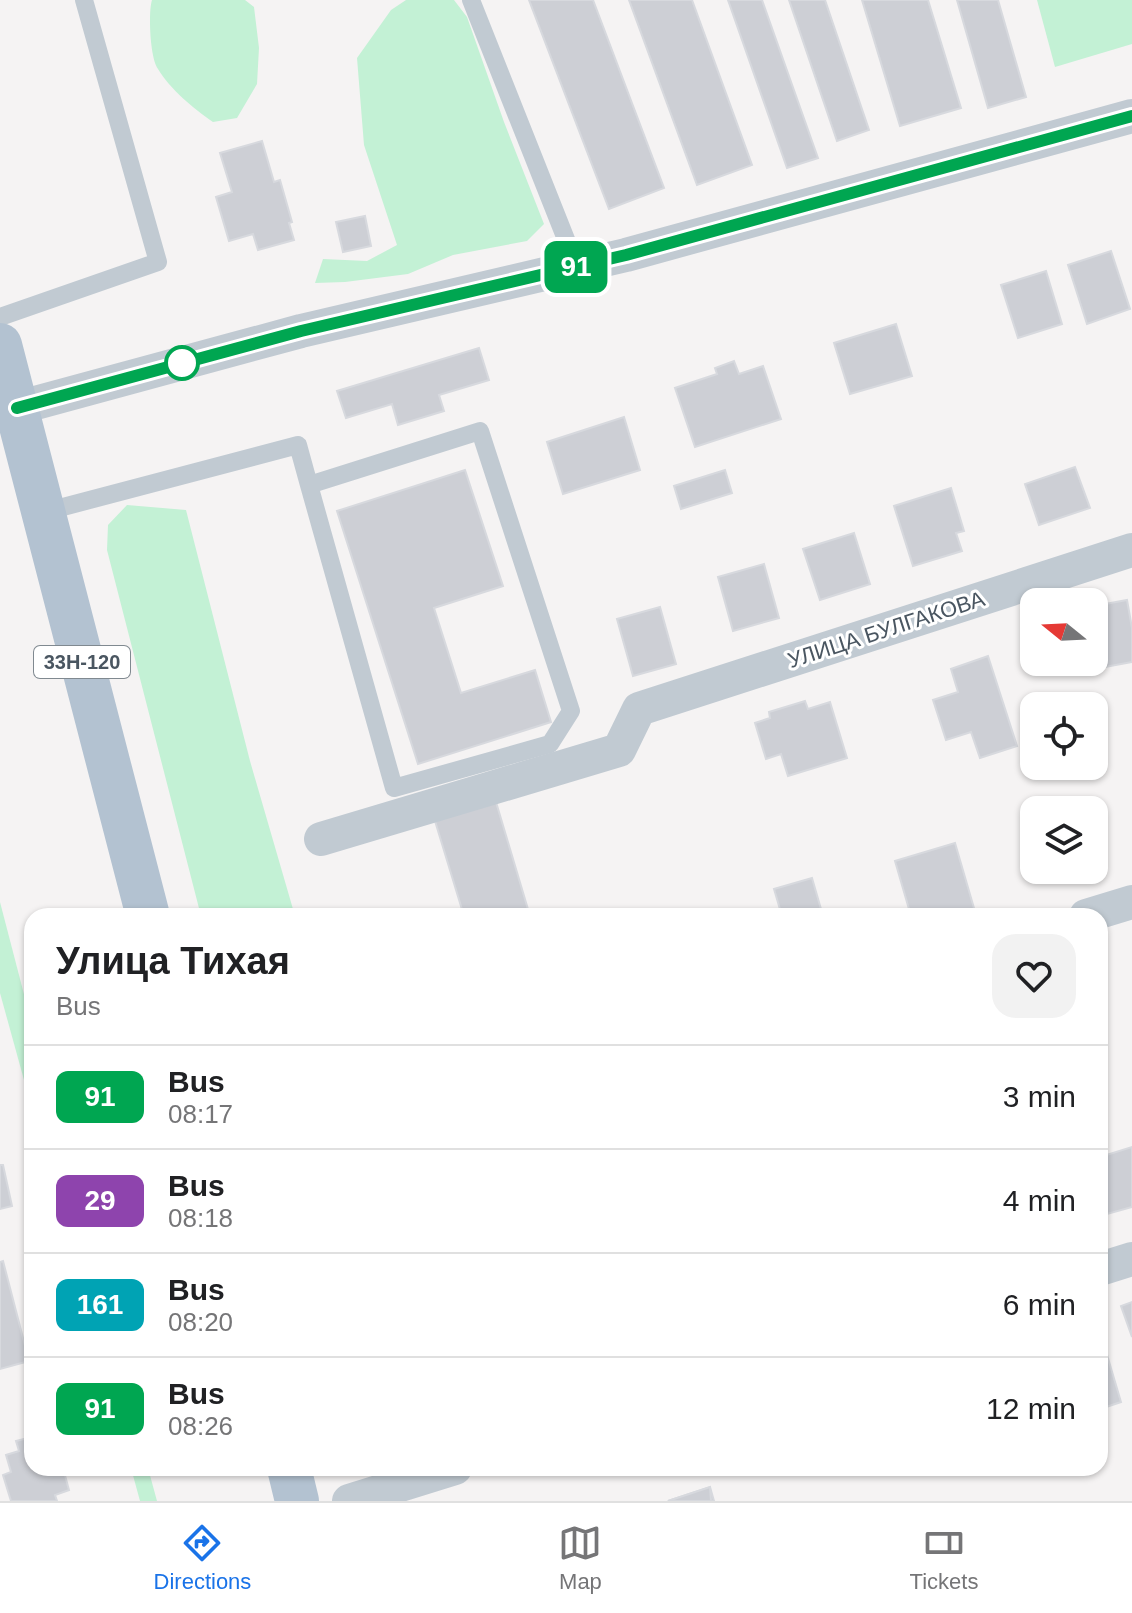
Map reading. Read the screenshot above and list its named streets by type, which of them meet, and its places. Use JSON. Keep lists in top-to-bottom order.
{
  "streets": {
    "main road": ["33Н-120"],
    "street": ["УЛИЦА БУЛГАКОВА"]
  },
  "lines": ["bus line 91"],
  "north": "left",
  "page": {
    "on_map": "91",
    "heading": ["Улица Тихая", "Bus"],
    "list": [
      {
        "mark": "91",
        "name": "Bus",
        "note": "08:17",
        "value": "3 min"
      },
      {
        "mark": "29",
        "name": "Bus",
        "note": "08:18",
        "value": "4 min"
      },
      {
        "mark": "161",
        "name": "Bus",
        "note": "08:20",
        "value": "6 min"
      },
      {
        "mark": "91",
        "name": "Bus",
        "note": "08:26",
        "value": "12 min"
      }
    ],
    "tabs": ["Directions", "Map", "Tickets"]
  }
}
